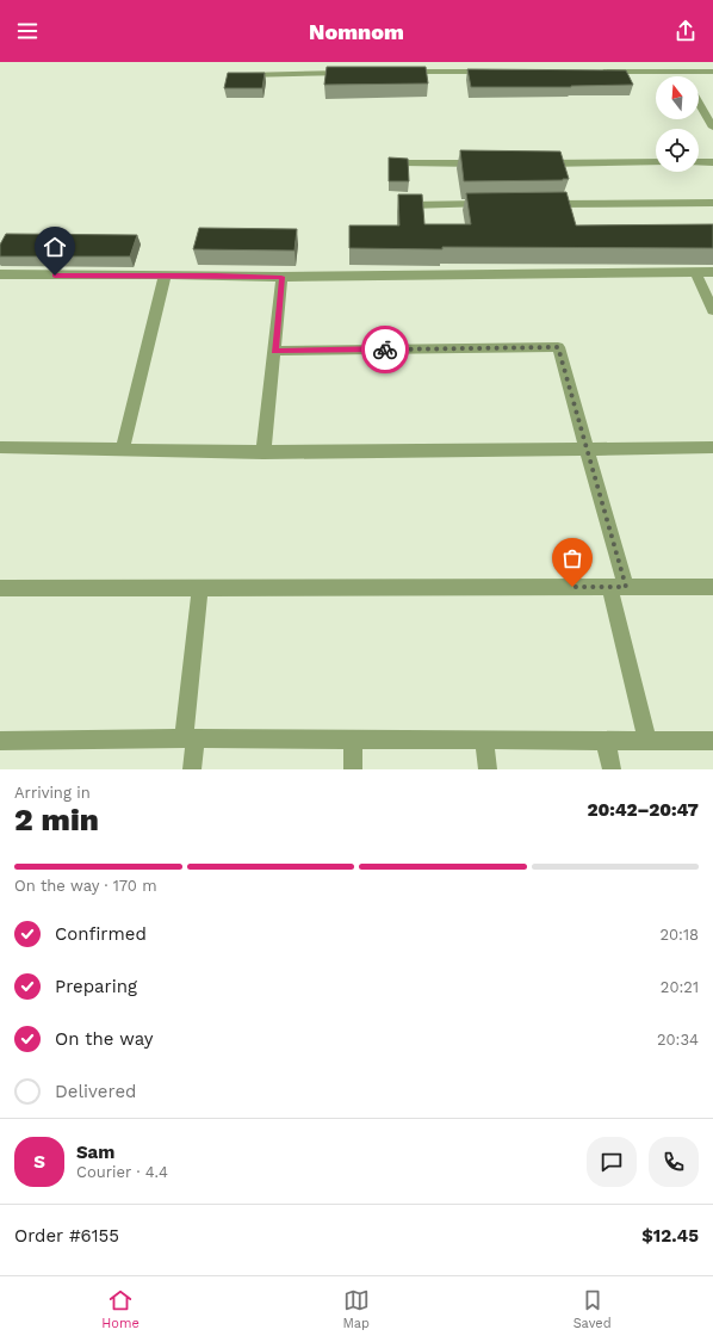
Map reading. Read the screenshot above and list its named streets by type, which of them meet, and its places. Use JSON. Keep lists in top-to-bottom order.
{
  "north": "top",
  "page": {
    "header": "Nomnom",
    "heading": ["2 min", "Arriving in", "20:42–20:47"],
    "panel": [
      "Sam",
      "Courier · 4.4",
      "Order #6155",
      "$12.45"
    ],
    "bar": "On the way · 170 m",
    "list": [
      ["Confirmed", "20:18"],
      ["Preparing", "20:21"],
      ["On the way", "20:34"],
      "Delivered"
    ],
    "round": "S",
    "tabs": ["Home", "Map", "Saved"]
  }
}
